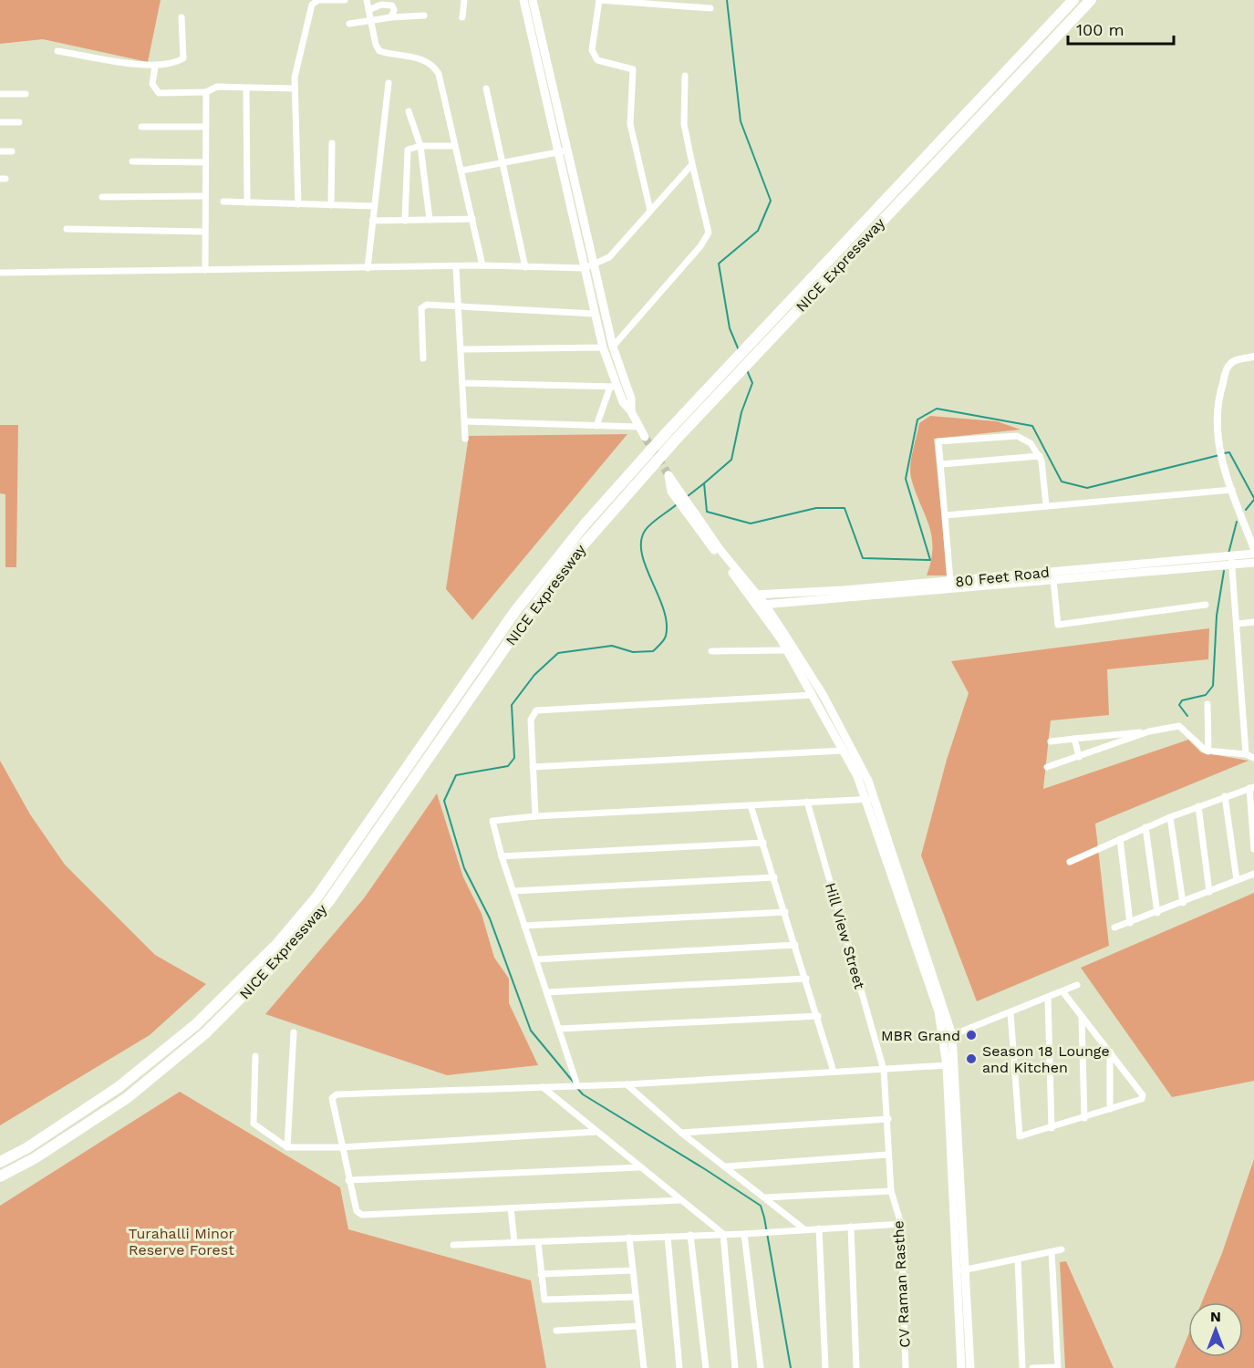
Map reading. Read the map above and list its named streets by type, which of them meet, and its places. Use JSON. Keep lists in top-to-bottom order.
{
  "streets": {
    "highway": ["NICE Expressway"],
    "main road": ["80 Feet Road"],
    "street": ["Hill View Street", "CV Raman Rasthe"]
  },
  "crossings": [
    ["Hill View Street", "CV Raman Rasthe"]
  ],
  "parks": ["Turahalli Minor Reserve Forest"],
  "places": ["MBR Grand", "Season 18 Lounge and Kitchen"],
  "scale_bar": "100 m",
  "north": "top"
}
